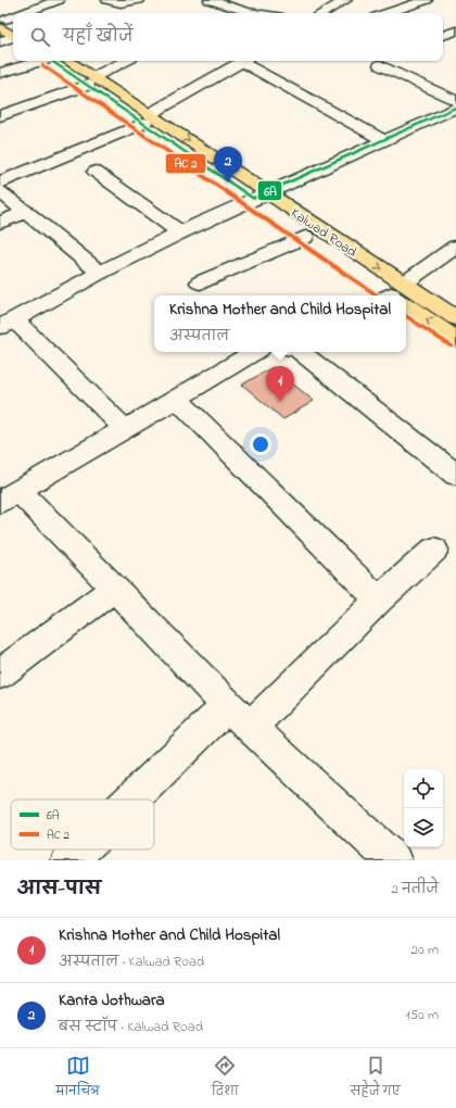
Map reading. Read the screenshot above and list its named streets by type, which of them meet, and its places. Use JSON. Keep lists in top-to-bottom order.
{
  "streets": {
    "main road": ["Kalwad Road"]
  },
  "lines": ["transit line 6A"],
  "legend": ["6A", "AC 2"],
  "page": {
    "search": "यहाँ खोजें",
    "pins": ["2", "1"],
    "popup": ["Krishna Mother and Child Hospital", "अस्पताल"],
    "heading": ["आस-पास", "2 नतीजे"],
    "list": [
      {
        "mark": "1",
        "name": "Krishna Mother and Child Hospital",
        "note": "अस्पताल · Kalwad Road",
        "value": "20 m"
      },
      {
        "mark": "2",
        "name": "Kanta Jothwara",
        "note": "बस स्टॉप · Kalwad Road",
        "value": "150 m"
      }
    ],
    "nav": ["मानचित्र", "दिशा", "सहेजे गए"]
  }
}
